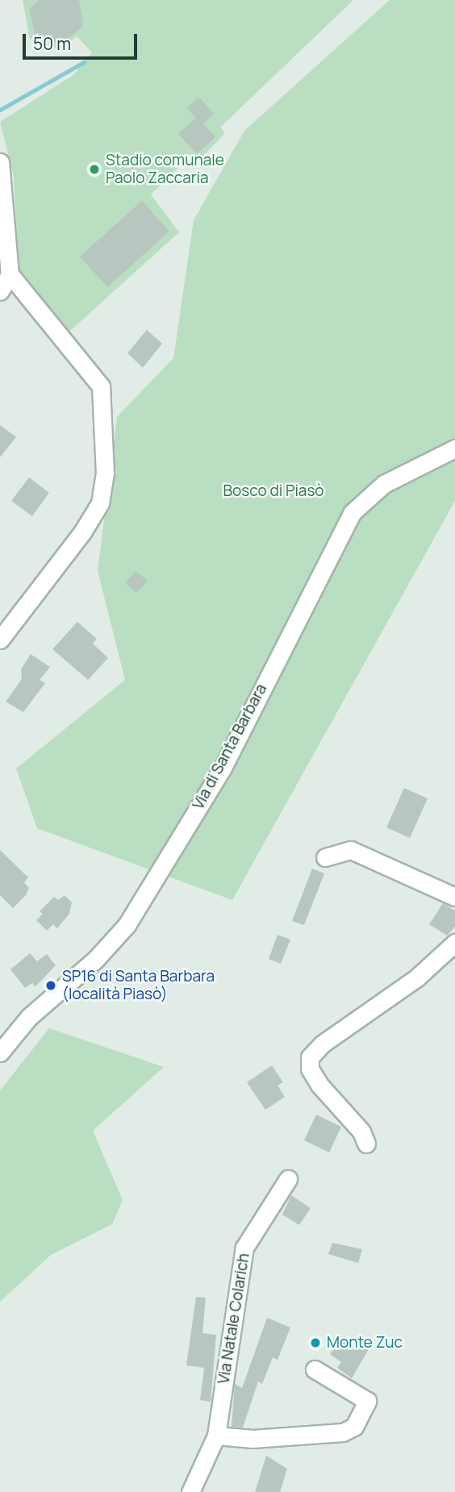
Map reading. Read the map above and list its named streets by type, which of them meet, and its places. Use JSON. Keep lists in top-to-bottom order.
{
  "streets": {
    "street": ["Via di Santa Barbara", "Via Natale Colarich"]
  },
  "parks": ["Bosco di Piasò"],
  "places": ["Stadio comunale Paolo Zaccaria", "SP16 di Santa Barbara (località Piasò)", "Monte Zuc"],
  "scale_bar": "50 m"
}
